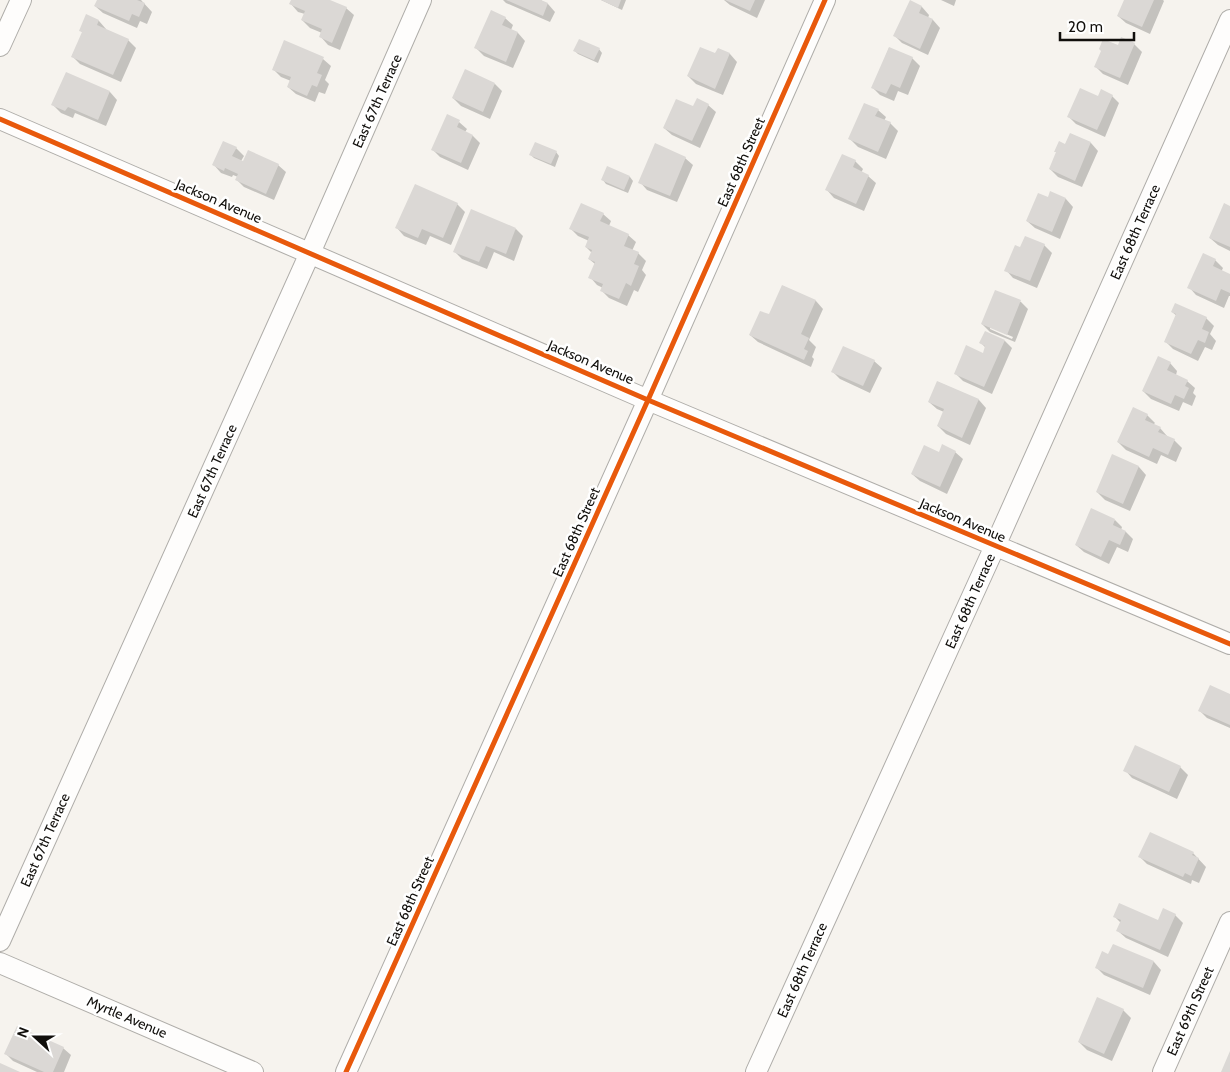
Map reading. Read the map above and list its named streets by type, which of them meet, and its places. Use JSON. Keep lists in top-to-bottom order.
{
  "streets": {
    "street": [
      "East 67th Terrace",
      "East 68th Street",
      "Jackson Avenue",
      "East 68th Terrace",
      "East 69th Street",
      "Myrtle Avenue"
    ]
  },
  "crossings": [
    ["East 67th Terrace", "Jackson Avenue"],
    ["East 68th Street", "Jackson Avenue"],
    ["Jackson Avenue", "East 68th Terrace"]
  ],
  "scale_bar": "20 m",
  "north": "left"
}
